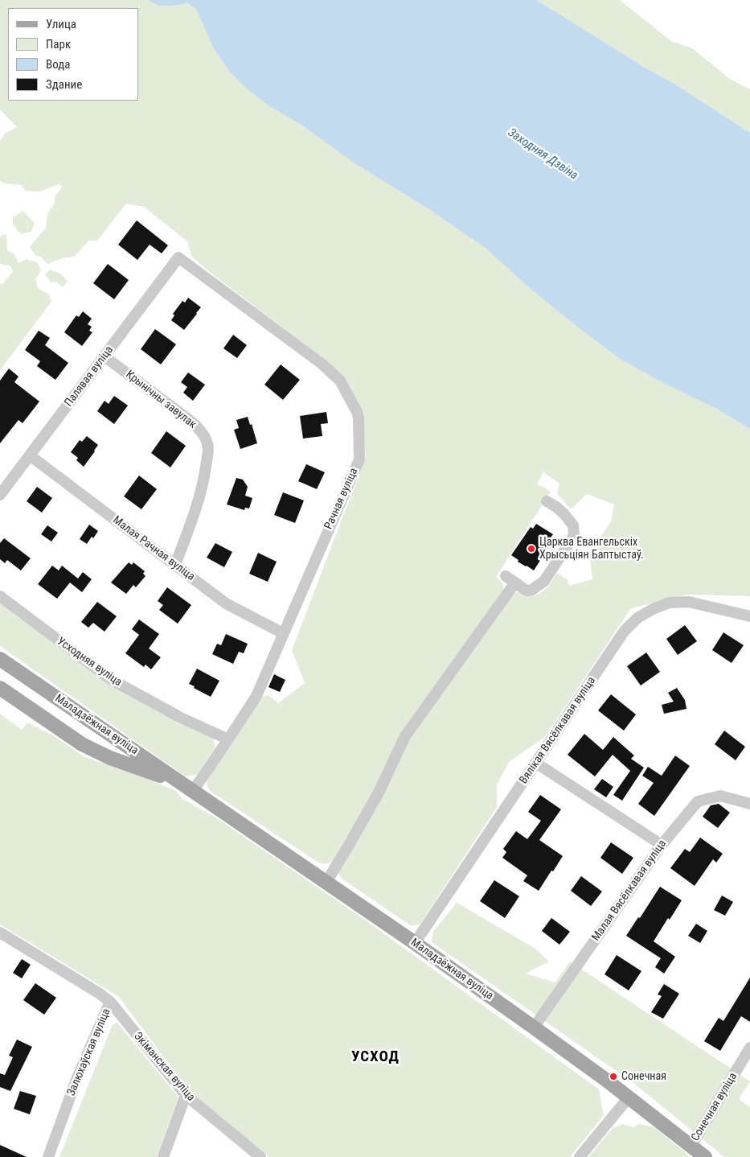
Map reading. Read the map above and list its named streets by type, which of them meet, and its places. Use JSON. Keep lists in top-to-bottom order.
{
  "streets": {
    "main road": ["Маладзёжная вуліца"],
    "street": [
      "Палявая вуліца",
      "Крынічны завулак",
      "Рачная вуліца",
      "Малая Рачная вуліца",
      "Усходняя вуліца",
      "Вялікая Вясёлкавая вуліца",
      "Малая Вясёлкавая вуліца",
      "Залюхаўская вуліца",
      "Экіманская вуліца",
      "Сонечная вуліца"
    ]
  },
  "crossings": [
    ["Палявая вуліца", "Крынічны завулак"],
    ["Палявая вуліца", "Рачная вуліца"],
    ["Палявая вуліца", "Малая Рачная вуліца"],
    ["Крынічны завулак", "Малая Рачная вуліца"],
    ["Рачная вуліца", "Малая Рачная вуліца"],
    ["Рачная вуліца", "Усходняя вуліца"],
    ["Рачная вуліца", "Маладзёжная вуліца"],
    ["Маладзёжная вуліца", "Вялікая Вясёлкавая вуліца"],
    ["Маладзёжная вуліца", "Малая Вясёлкавая вуліца"],
    ["Маладзёжная вуліца", "Сонечная вуліца"],
    ["Залюхаўская вуліца", "Экіманская вуліца"]
  ],
  "districts": ["УСХОД"],
  "water": ["Заходняя Дзвіна"],
  "places": ["Царква Евангельскіх Хрысьціян Баптыстаў.", "Сонечная"],
  "legend": [
    "Улица",
    "Парк",
    "Вода",
    "Здание"
  ]
}
